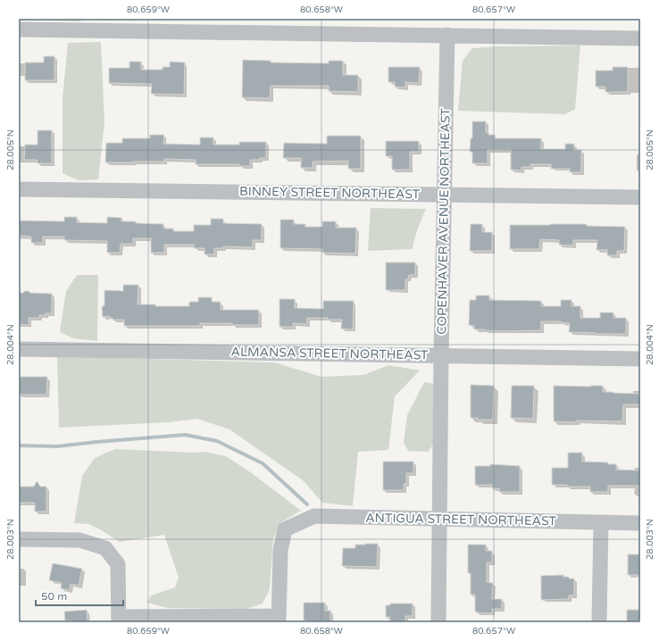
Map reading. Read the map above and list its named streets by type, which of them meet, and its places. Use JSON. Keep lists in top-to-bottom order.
{
  "streets": {
    "street": [
      "BINNEY STREET NORTHEAST",
      "COPENHAVER AVENUE NORTHEAST",
      "ALMANSA STREET NORTHEAST",
      "ANTIGUA STREET NORTHEAST"
    ]
  },
  "crossings": [
    ["BINNEY STREET NORTHEAST", "COPENHAVER AVENUE NORTHEAST"],
    ["COPENHAVER AVENUE NORTHEAST", "ALMANSA STREET NORTHEAST"],
    ["COPENHAVER AVENUE NORTHEAST", "ANTIGUA STREET NORTHEAST"]
  ],
  "scale_bar": "50 m",
  "coordinates": [
    "80.659°W",
    "80.658°W",
    "80.657°W",
    "28.005°N",
    "28.004°N",
    "28.003°N"
  ]
}
